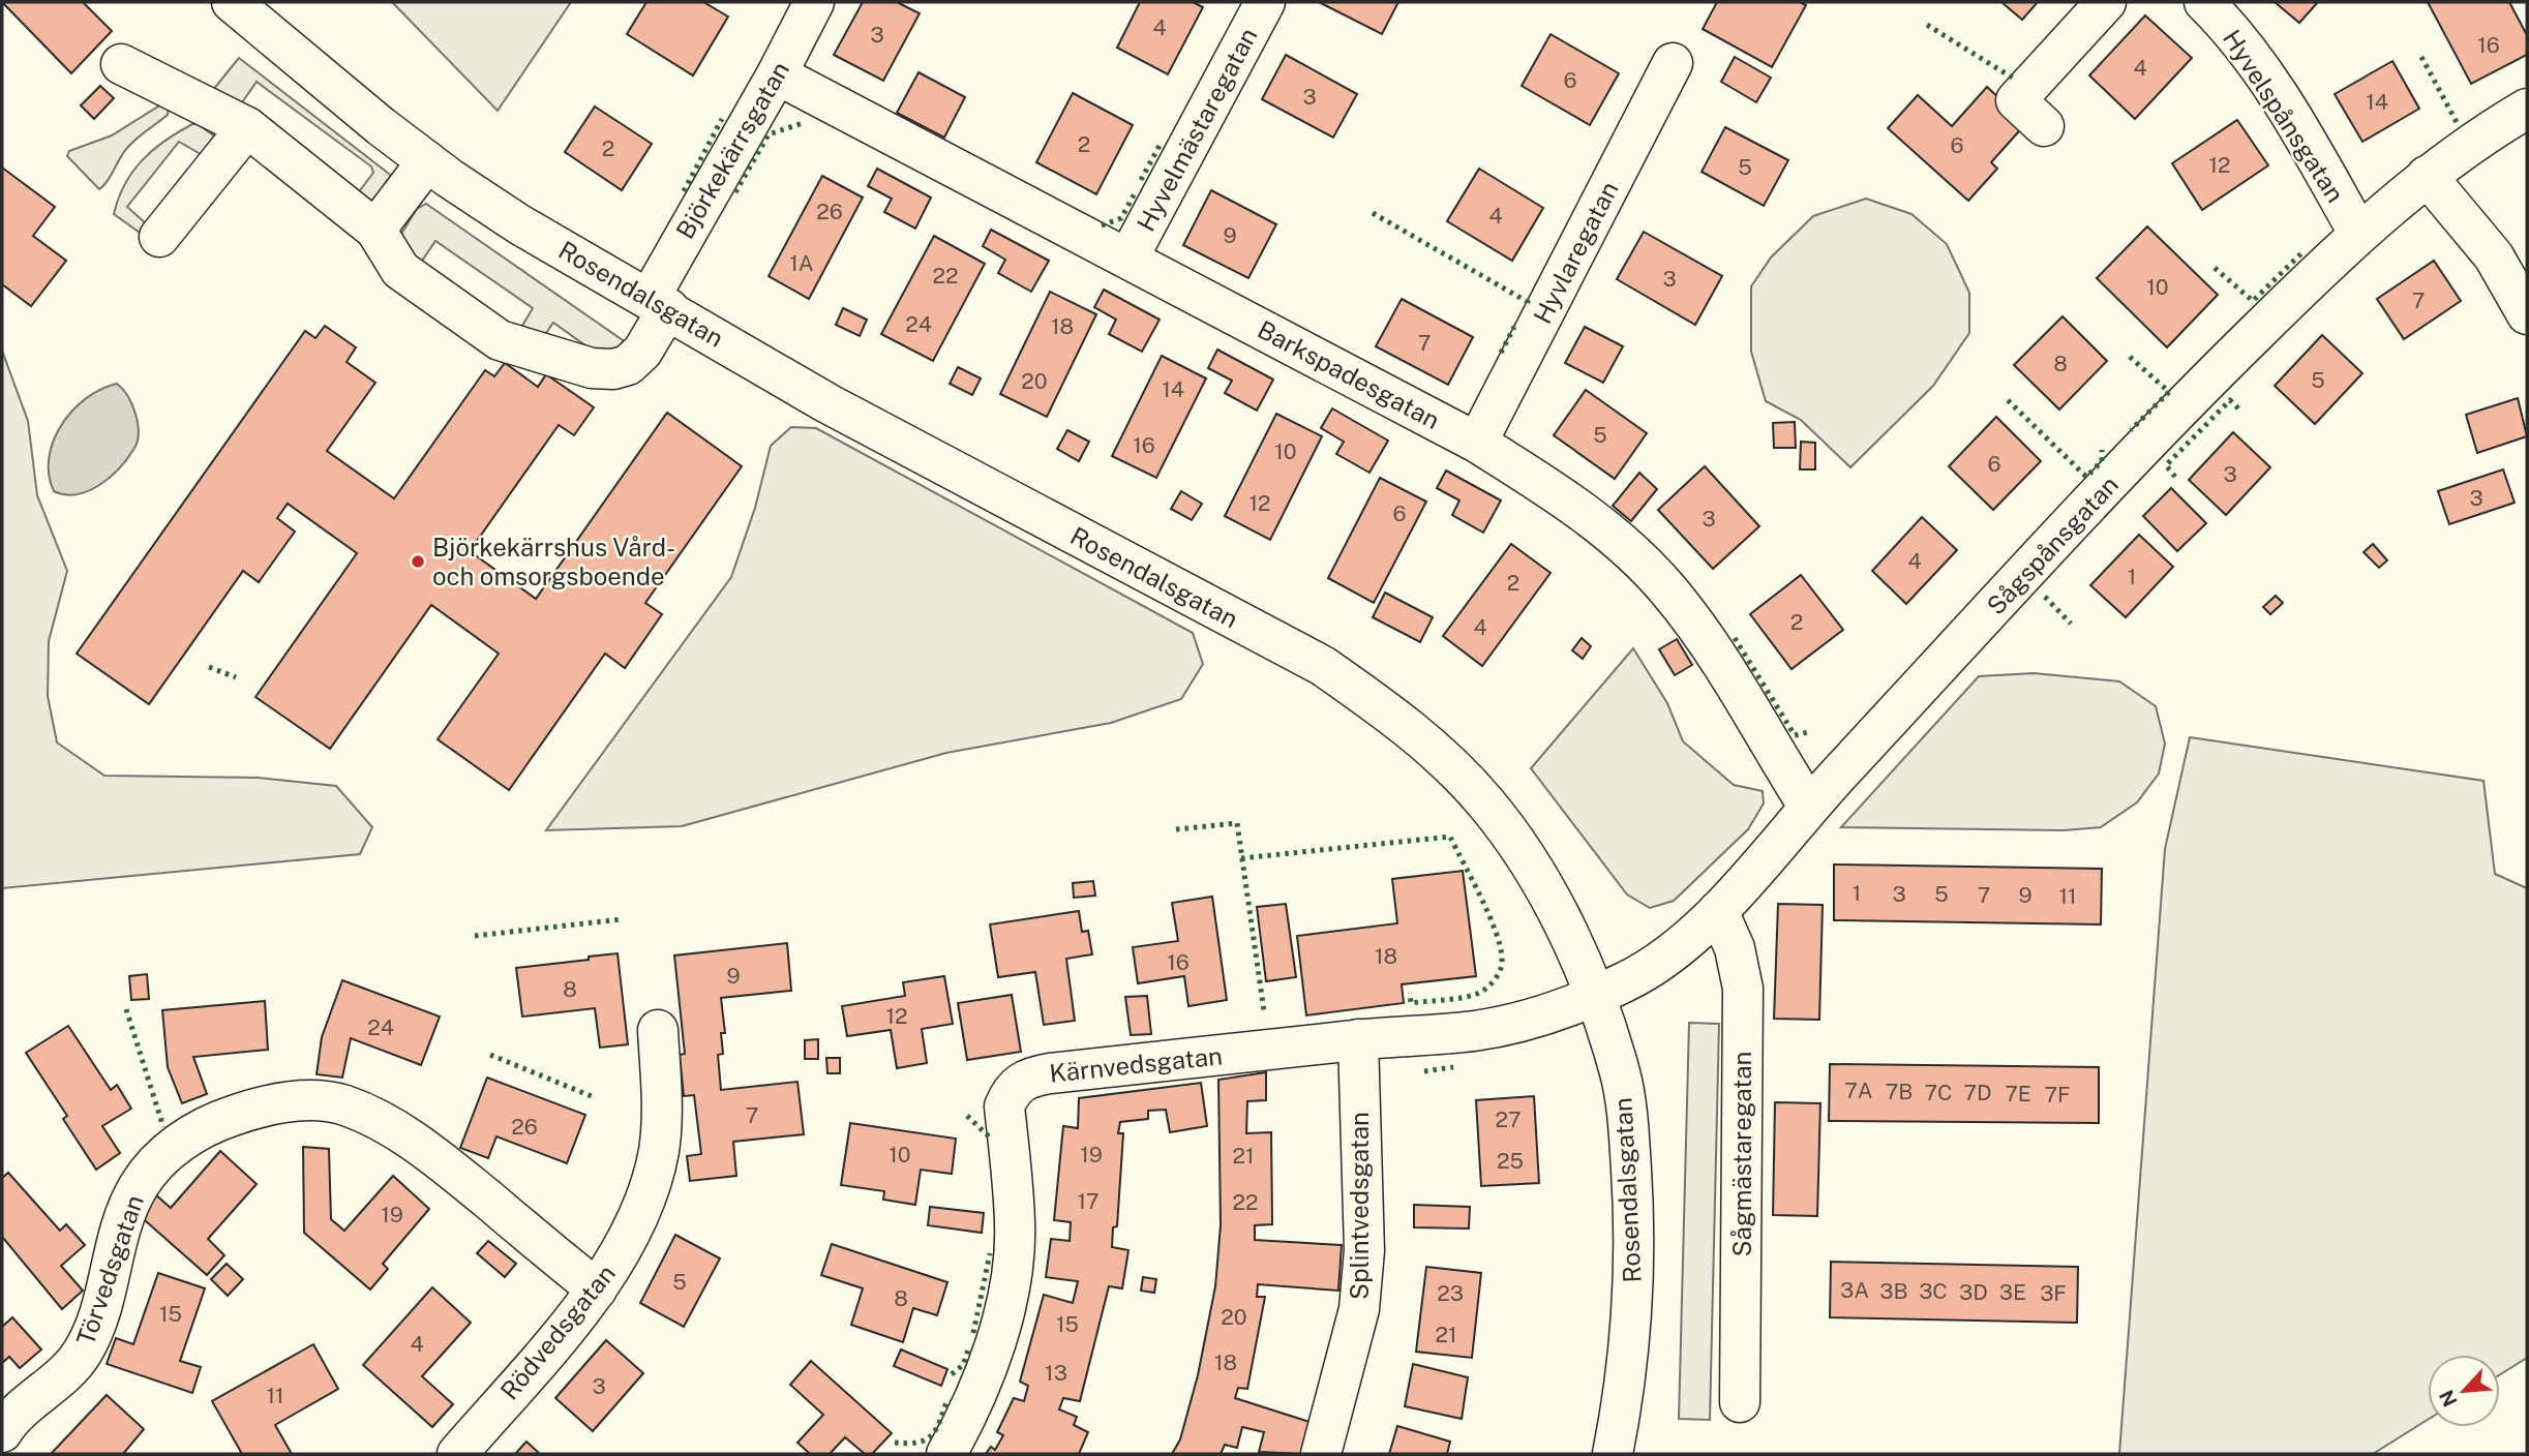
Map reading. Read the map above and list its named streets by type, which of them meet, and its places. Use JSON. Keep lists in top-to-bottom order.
{
  "streets": {
    "street": [
      "Hyvelspånsgatan",
      "Hyvelmästaregatan",
      "Björkekärrsgatan",
      "Hyvlaregatan",
      "Rosendalsgatan",
      "Barkspadesgatan",
      "Sågspånsgatan",
      "Kärnvedsgatan",
      "Sågmästaregatan",
      "Splintvedsgatan",
      "Törvedsgatan",
      "Rödvedsgatan"
    ]
  },
  "crossings": [
    ["Hyvelspånsgatan", "Sågspånsgatan"],
    ["Hyvelmästaregatan", "Barkspadesgatan"],
    ["Björkekärrsgatan", "Rosendalsgatan"],
    ["Björkekärrsgatan", "Barkspadesgatan"],
    ["Hyvlaregatan", "Barkspadesgatan"],
    ["Rosendalsgatan", "Sågspånsgatan"],
    ["Rosendalsgatan", "Kärnvedsgatan"],
    ["Barkspadesgatan", "Sågspånsgatan"],
    ["Sågspånsgatan", "Kärnvedsgatan"],
    ["Sågspånsgatan", "Sågmästaregatan"],
    ["Kärnvedsgatan", "Splintvedsgatan"],
    ["Törvedsgatan", "Rödvedsgatan"]
  ],
  "places": ["Björkekärrshus Vård- och omsorgsboende"],
  "house_numbers": [
    "4",
    "3",
    "16",
    "4",
    "6",
    "3",
    "14",
    "2",
    "6",
    "2",
    "12",
    "5",
    "26",
    "4",
    "9",
    "1A",
    "22",
    "3",
    "10",
    "7",
    "24",
    "18",
    "7",
    "8",
    "5",
    "20",
    "14",
    "5",
    "16",
    "10",
    "6",
    "3",
    "3",
    "12",
    "6",
    "3",
    "4",
    "1",
    "2",
    "2",
    "4",
    "1",
    "3",
    "5",
    "7",
    "9",
    "11",
    "18",
    "16",
    "9",
    "8",
    "12",
    "24",
    "7A",
    "7B",
    "7C",
    "7D",
    "7E",
    "7F",
    "7",
    "27",
    "26",
    "10",
    "19",
    "21",
    "25",
    "17",
    "22",
    "19",
    "5",
    "3A",
    "3B",
    "3C",
    "3D",
    "3E",
    "23",
    "3F",
    "8",
    "15",
    "20",
    "15",
    "21",
    "4",
    "18",
    "13",
    "3",
    "11"
  ],
  "north": "bottom left"
}
